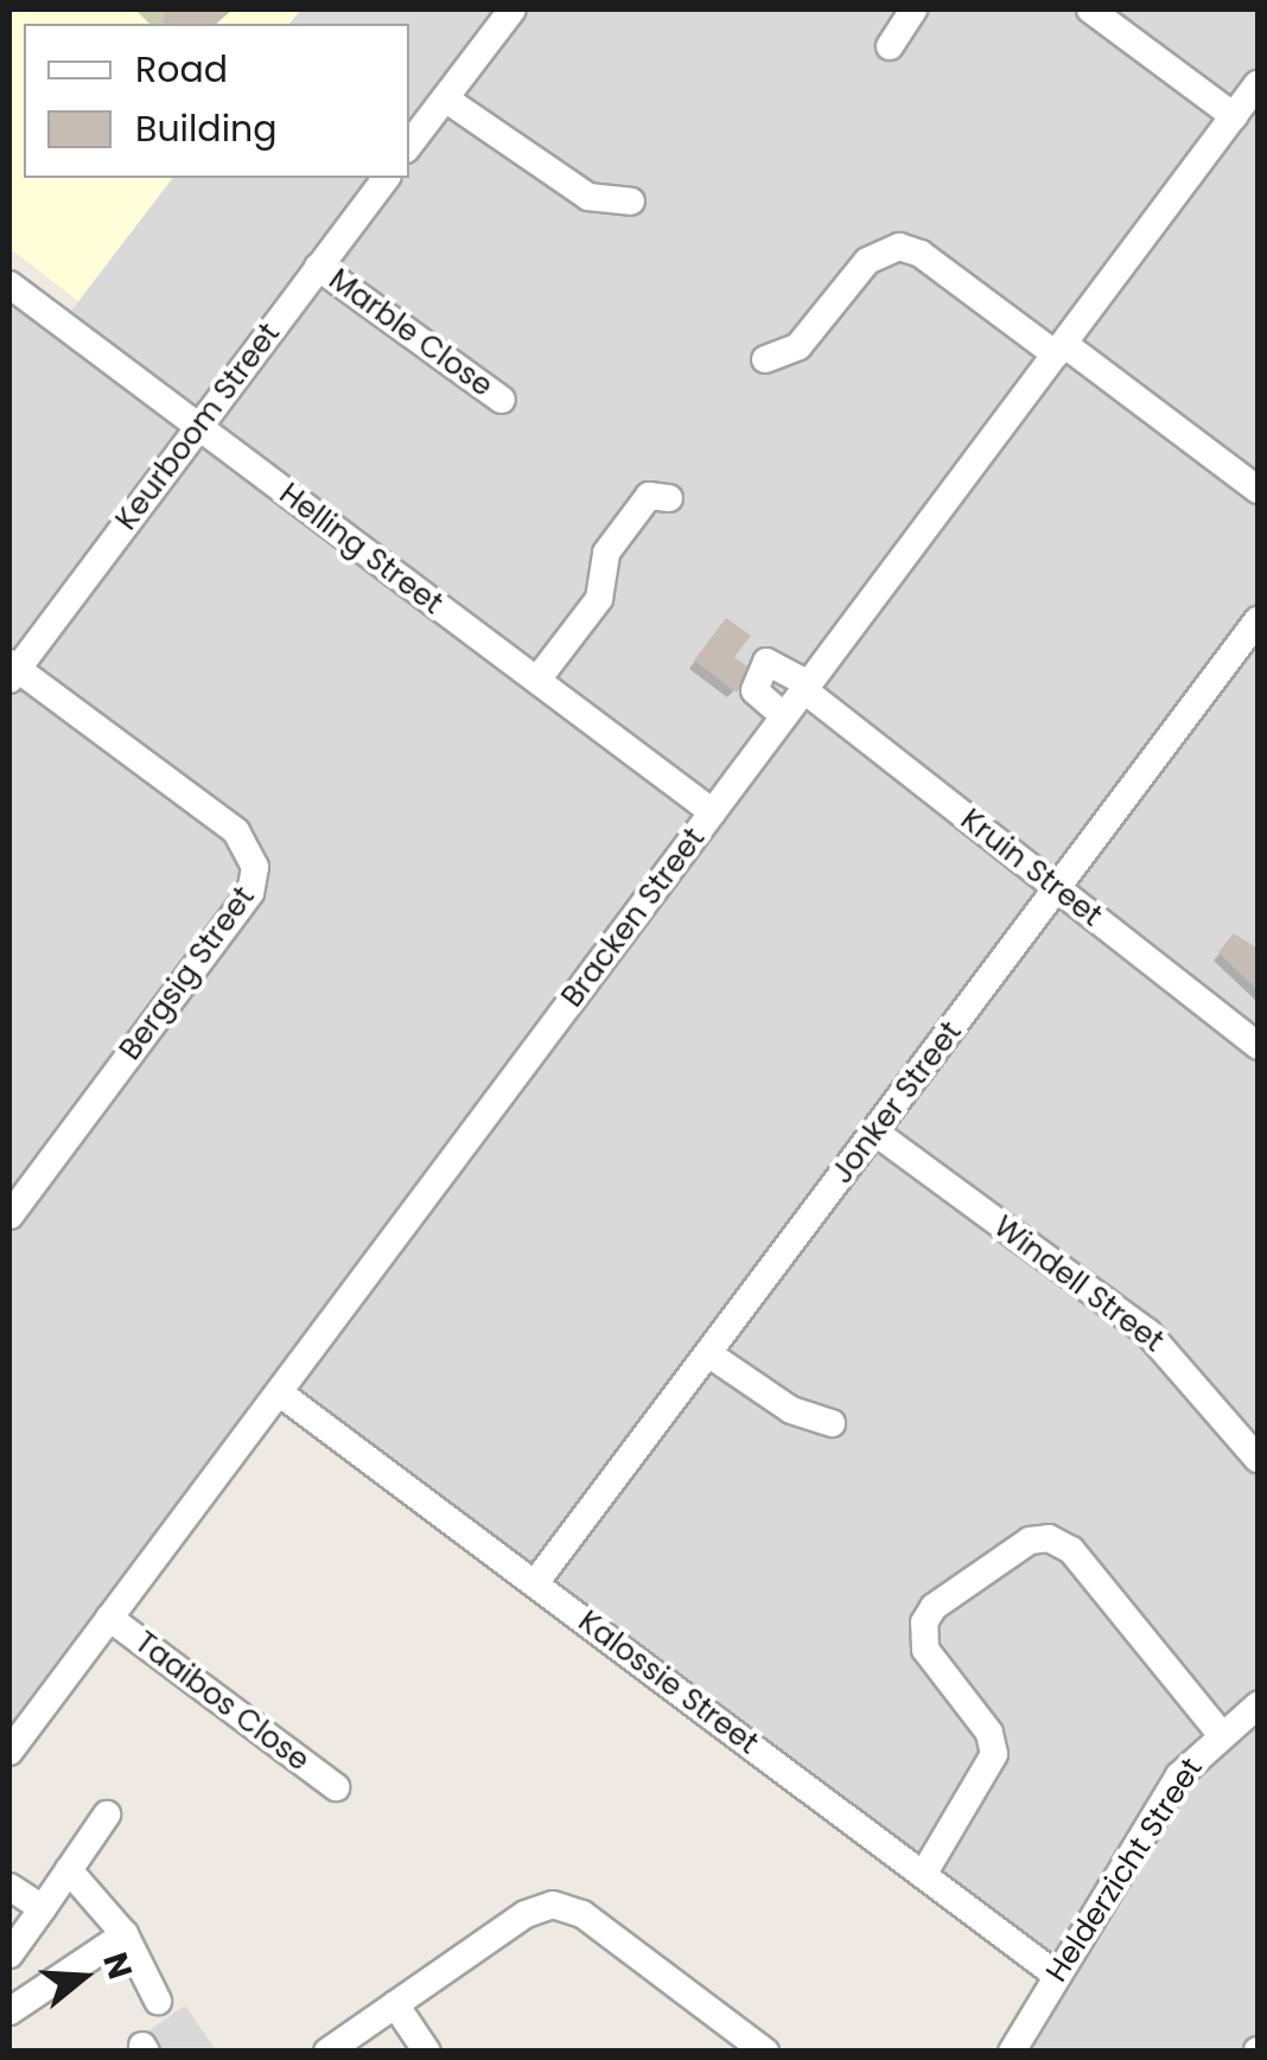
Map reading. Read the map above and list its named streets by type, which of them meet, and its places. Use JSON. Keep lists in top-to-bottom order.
{
  "streets": {
    "street": [
      "Marble Close",
      "Keurboom Street",
      "Helling Street",
      "Kruin Street",
      "Bracken Street",
      "Bergsig Street",
      "Jonker Street",
      "Windell Street",
      "Kalossie Street",
      "Taaibos Close",
      "Helderzicht Street"
    ]
  },
  "crossings": [
    ["Marble Close", "Keurboom Street"],
    ["Keurboom Street", "Helling Street"],
    ["Keurboom Street", "Bergsig Street"],
    ["Helling Street", "Bracken Street"],
    ["Kruin Street", "Bracken Street"],
    ["Kruin Street", "Jonker Street"],
    ["Bracken Street", "Kalossie Street"],
    ["Bracken Street", "Taaibos Close"],
    ["Jonker Street", "Windell Street"],
    ["Jonker Street", "Kalossie Street"],
    ["Kalossie Street", "Helderzicht Street"]
  ],
  "legend": ["Road", "Building"],
  "north": "right"
}
